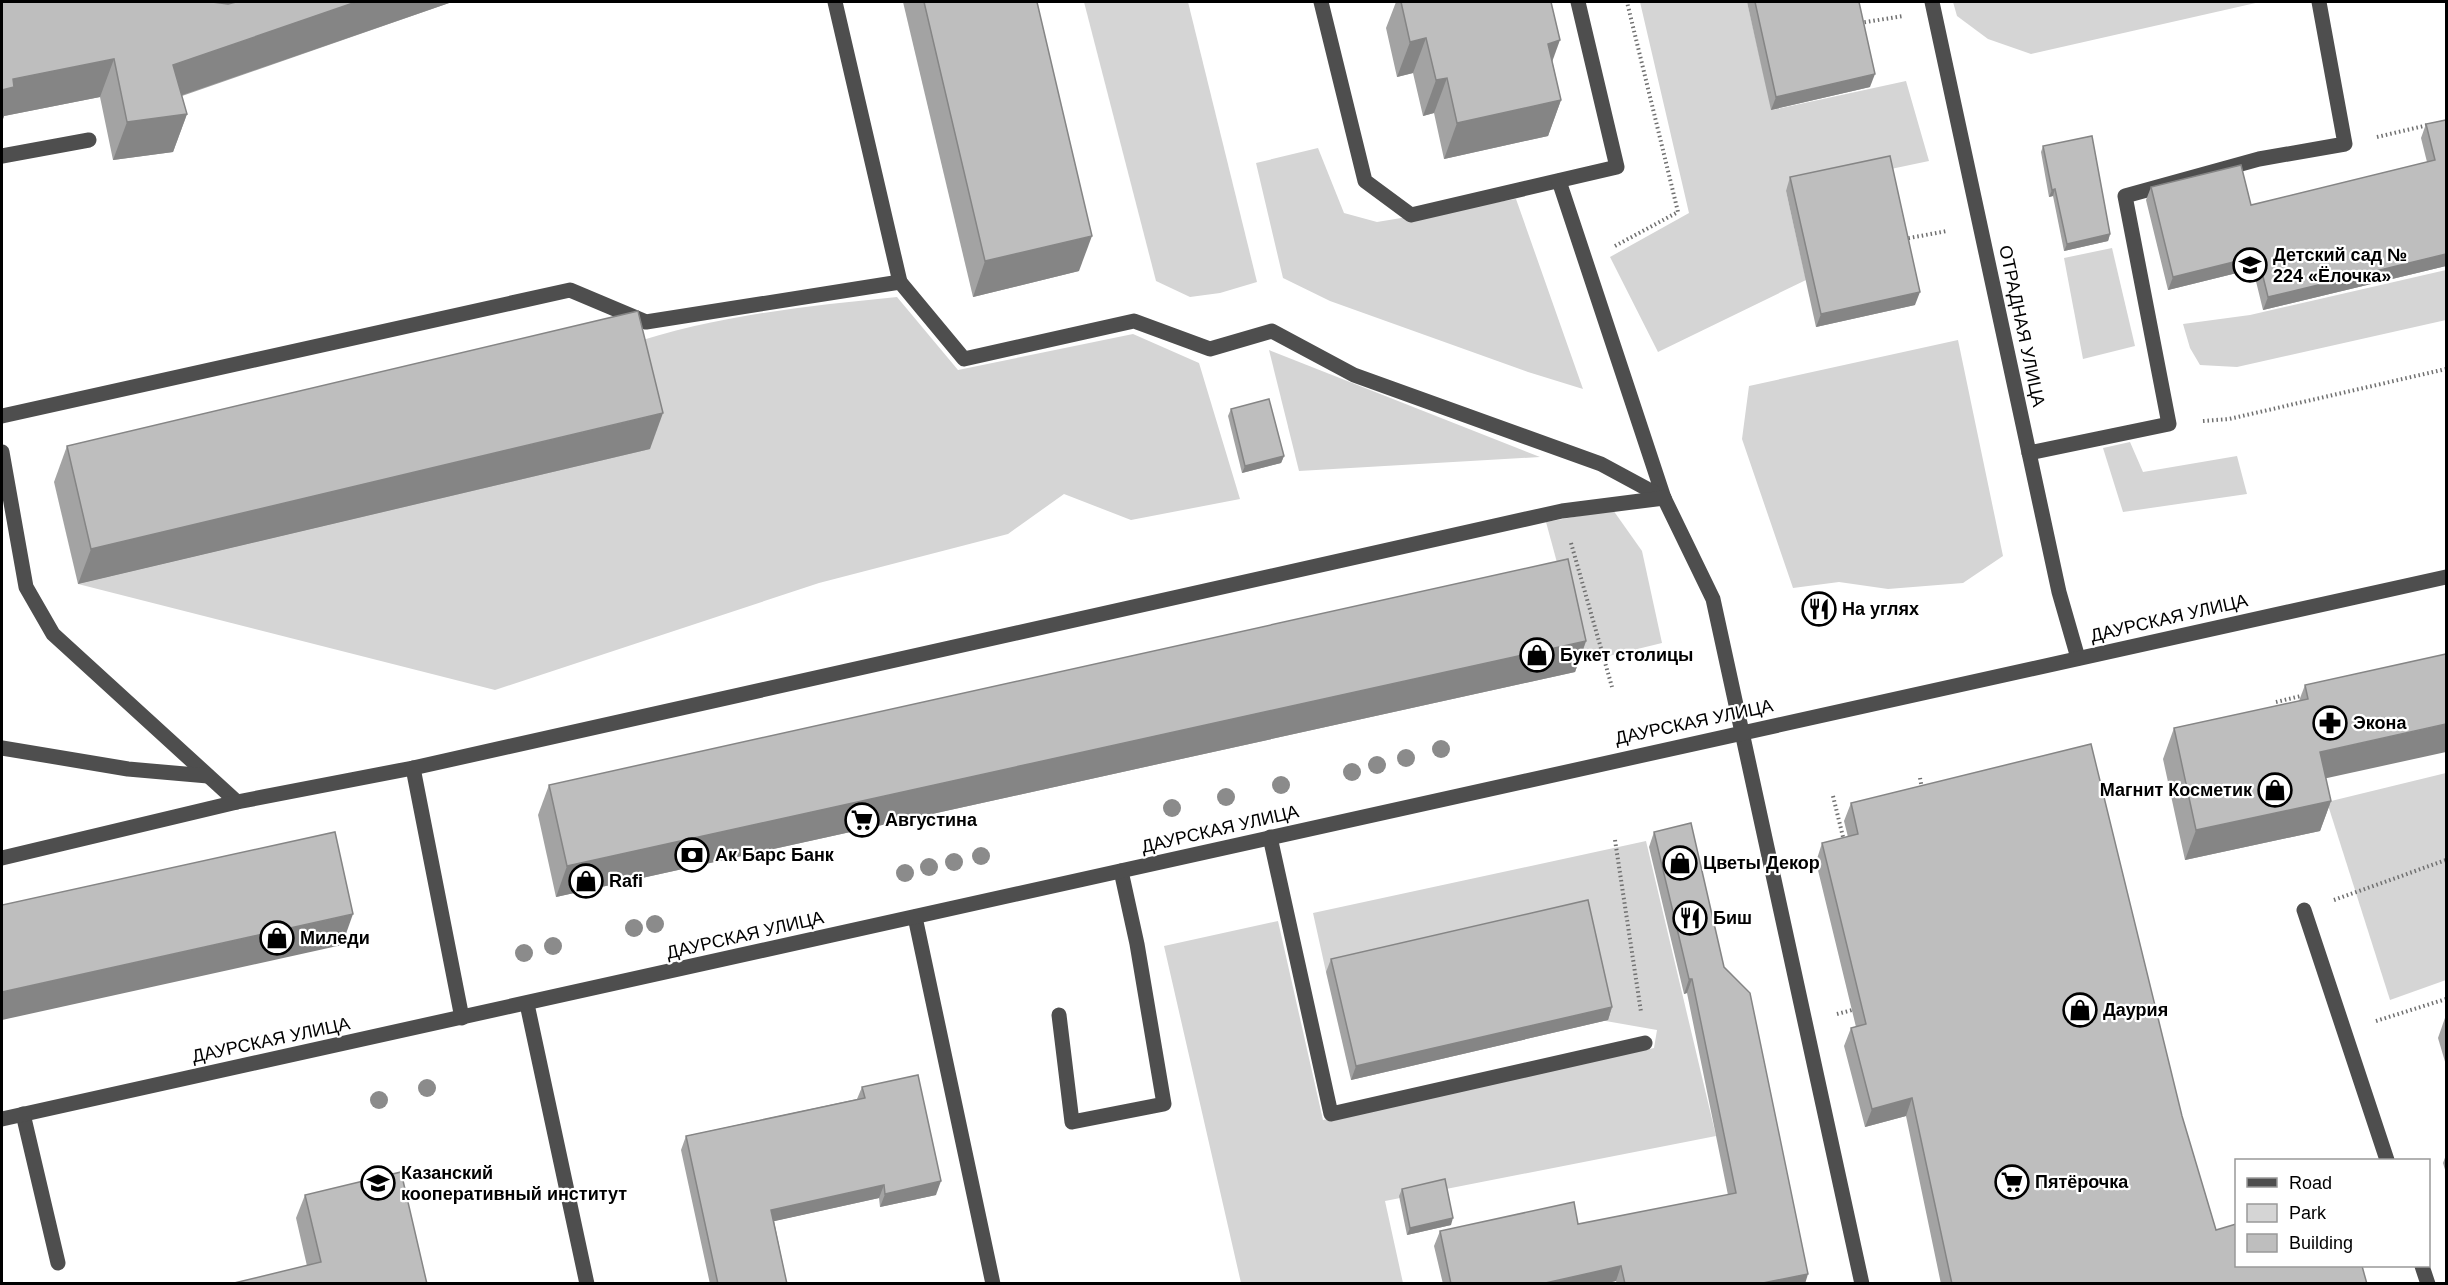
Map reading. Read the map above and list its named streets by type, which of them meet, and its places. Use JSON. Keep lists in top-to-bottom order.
{
  "streets": {
    "street": ["ОТРАДНАЯ УЛИЦА", "ДАУРСКАЯ УЛИЦА"]
  },
  "crossings": [
    ["ОТРАДНАЯ УЛИЦА", "ДАУРСКАЯ УЛИЦА"]
  ],
  "places": {
    "school or university": ["Детский сад № 224 «Ёлочка»", "Казанский кооперативный институт"],
    "restaurant": ["На углях", "Биш"],
    "shop": [
      "Букет столицы",
      "Магнит Косметик",
      "Цветы Декор",
      "Rafi",
      "Миледи",
      "Даурия"
    ],
    "pharmacy": ["Экона"],
    "supermarket": ["Августина", "Пятёрочка"],
    "bank": ["Ак Барс Банк"]
  },
  "legend": ["Road", "Park", "Building"]
}
